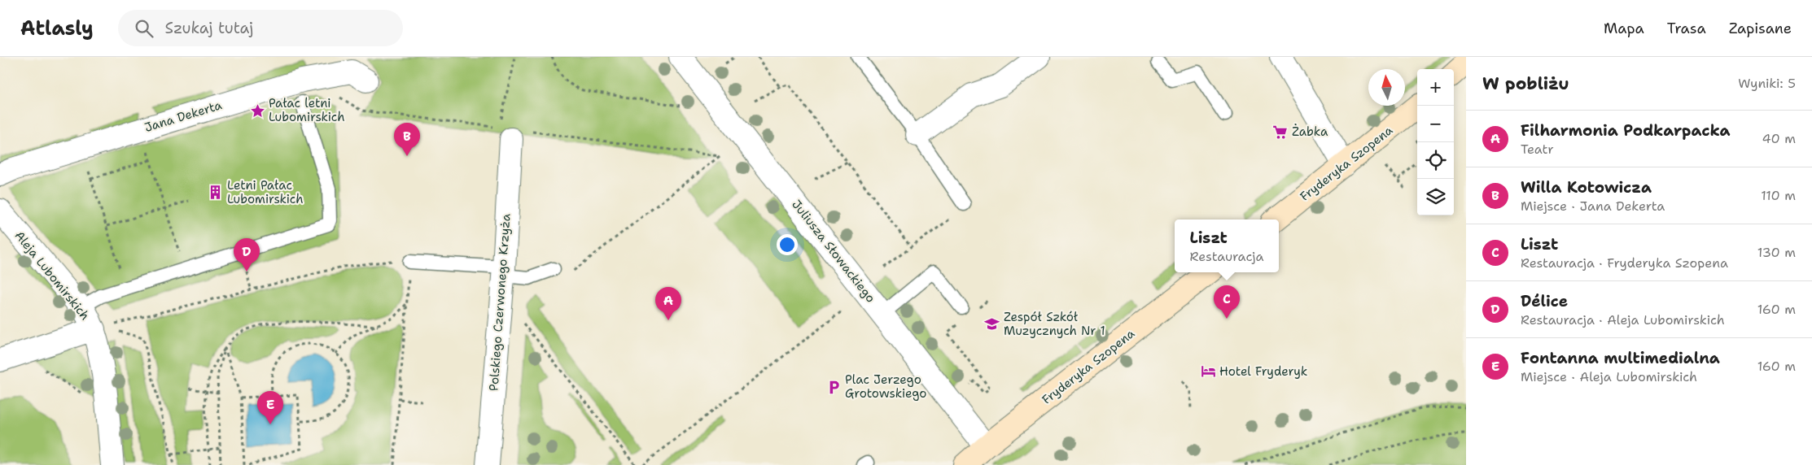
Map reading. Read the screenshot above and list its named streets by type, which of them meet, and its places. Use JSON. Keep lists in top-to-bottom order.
{
  "streets": {
    "street": [
      "Jana Dekerta",
      "Fryderyka Szopena",
      "Juliusza Słowackiego",
      "Aleja Lubomirskich",
      "Polskiego Czerwonego Krzyża"
    ]
  },
  "crossings": [
    ["Fryderyka Szopena", "Juliusza Słowackiego"]
  ],
  "places": {
    "place": ["Pałac letni Lubomirskich"],
    "supermarket": ["Żabka"],
    "building": ["Letni Pałac Lubomirskich"],
    "school or university": ["Zespół Szkół Muzycznych Nr 1"],
    "hotel": ["Hotel Fryderyk"],
    "parking": ["Plac Jerzego Grotowskiego"]
  },
  "north": "top",
  "page": {
    "header": "Atlasly",
    "search": "Szukaj tutaj",
    "nav": ["Mapa", "Trasa", "Zapisane"],
    "heading": ["W pobliżu", "Wyniki: 5"],
    "map_buttons": ["+", "−"],
    "list": [
      {
        "mark": "A",
        "name": "Filharmonia Podkarpacka",
        "note": "Teatr",
        "value": "40 m"
      },
      {
        "mark": "B",
        "name": "Willa Kotowicza",
        "note": "Miejsce · Jana Dekerta",
        "value": "110 m"
      },
      {
        "mark": "C",
        "name": "Liszt",
        "note": "Restauracja · Fryderyka Szopena",
        "value": "130 m"
      },
      {
        "mark": "D",
        "name": "Délice",
        "note": "Restauracja · Aleja Lubomirskich",
        "value": "160 m"
      },
      {
        "mark": "E",
        "name": "Fontanna multimedialna",
        "note": "Miejsce · Aleja Lubomirskich",
        "value": "160 m"
      }
    ],
    "pins": [
      "B",
      "D",
      "C",
      "A",
      "E"
    ],
    "popup": ["Liszt", "Restauracja"]
  }
}
